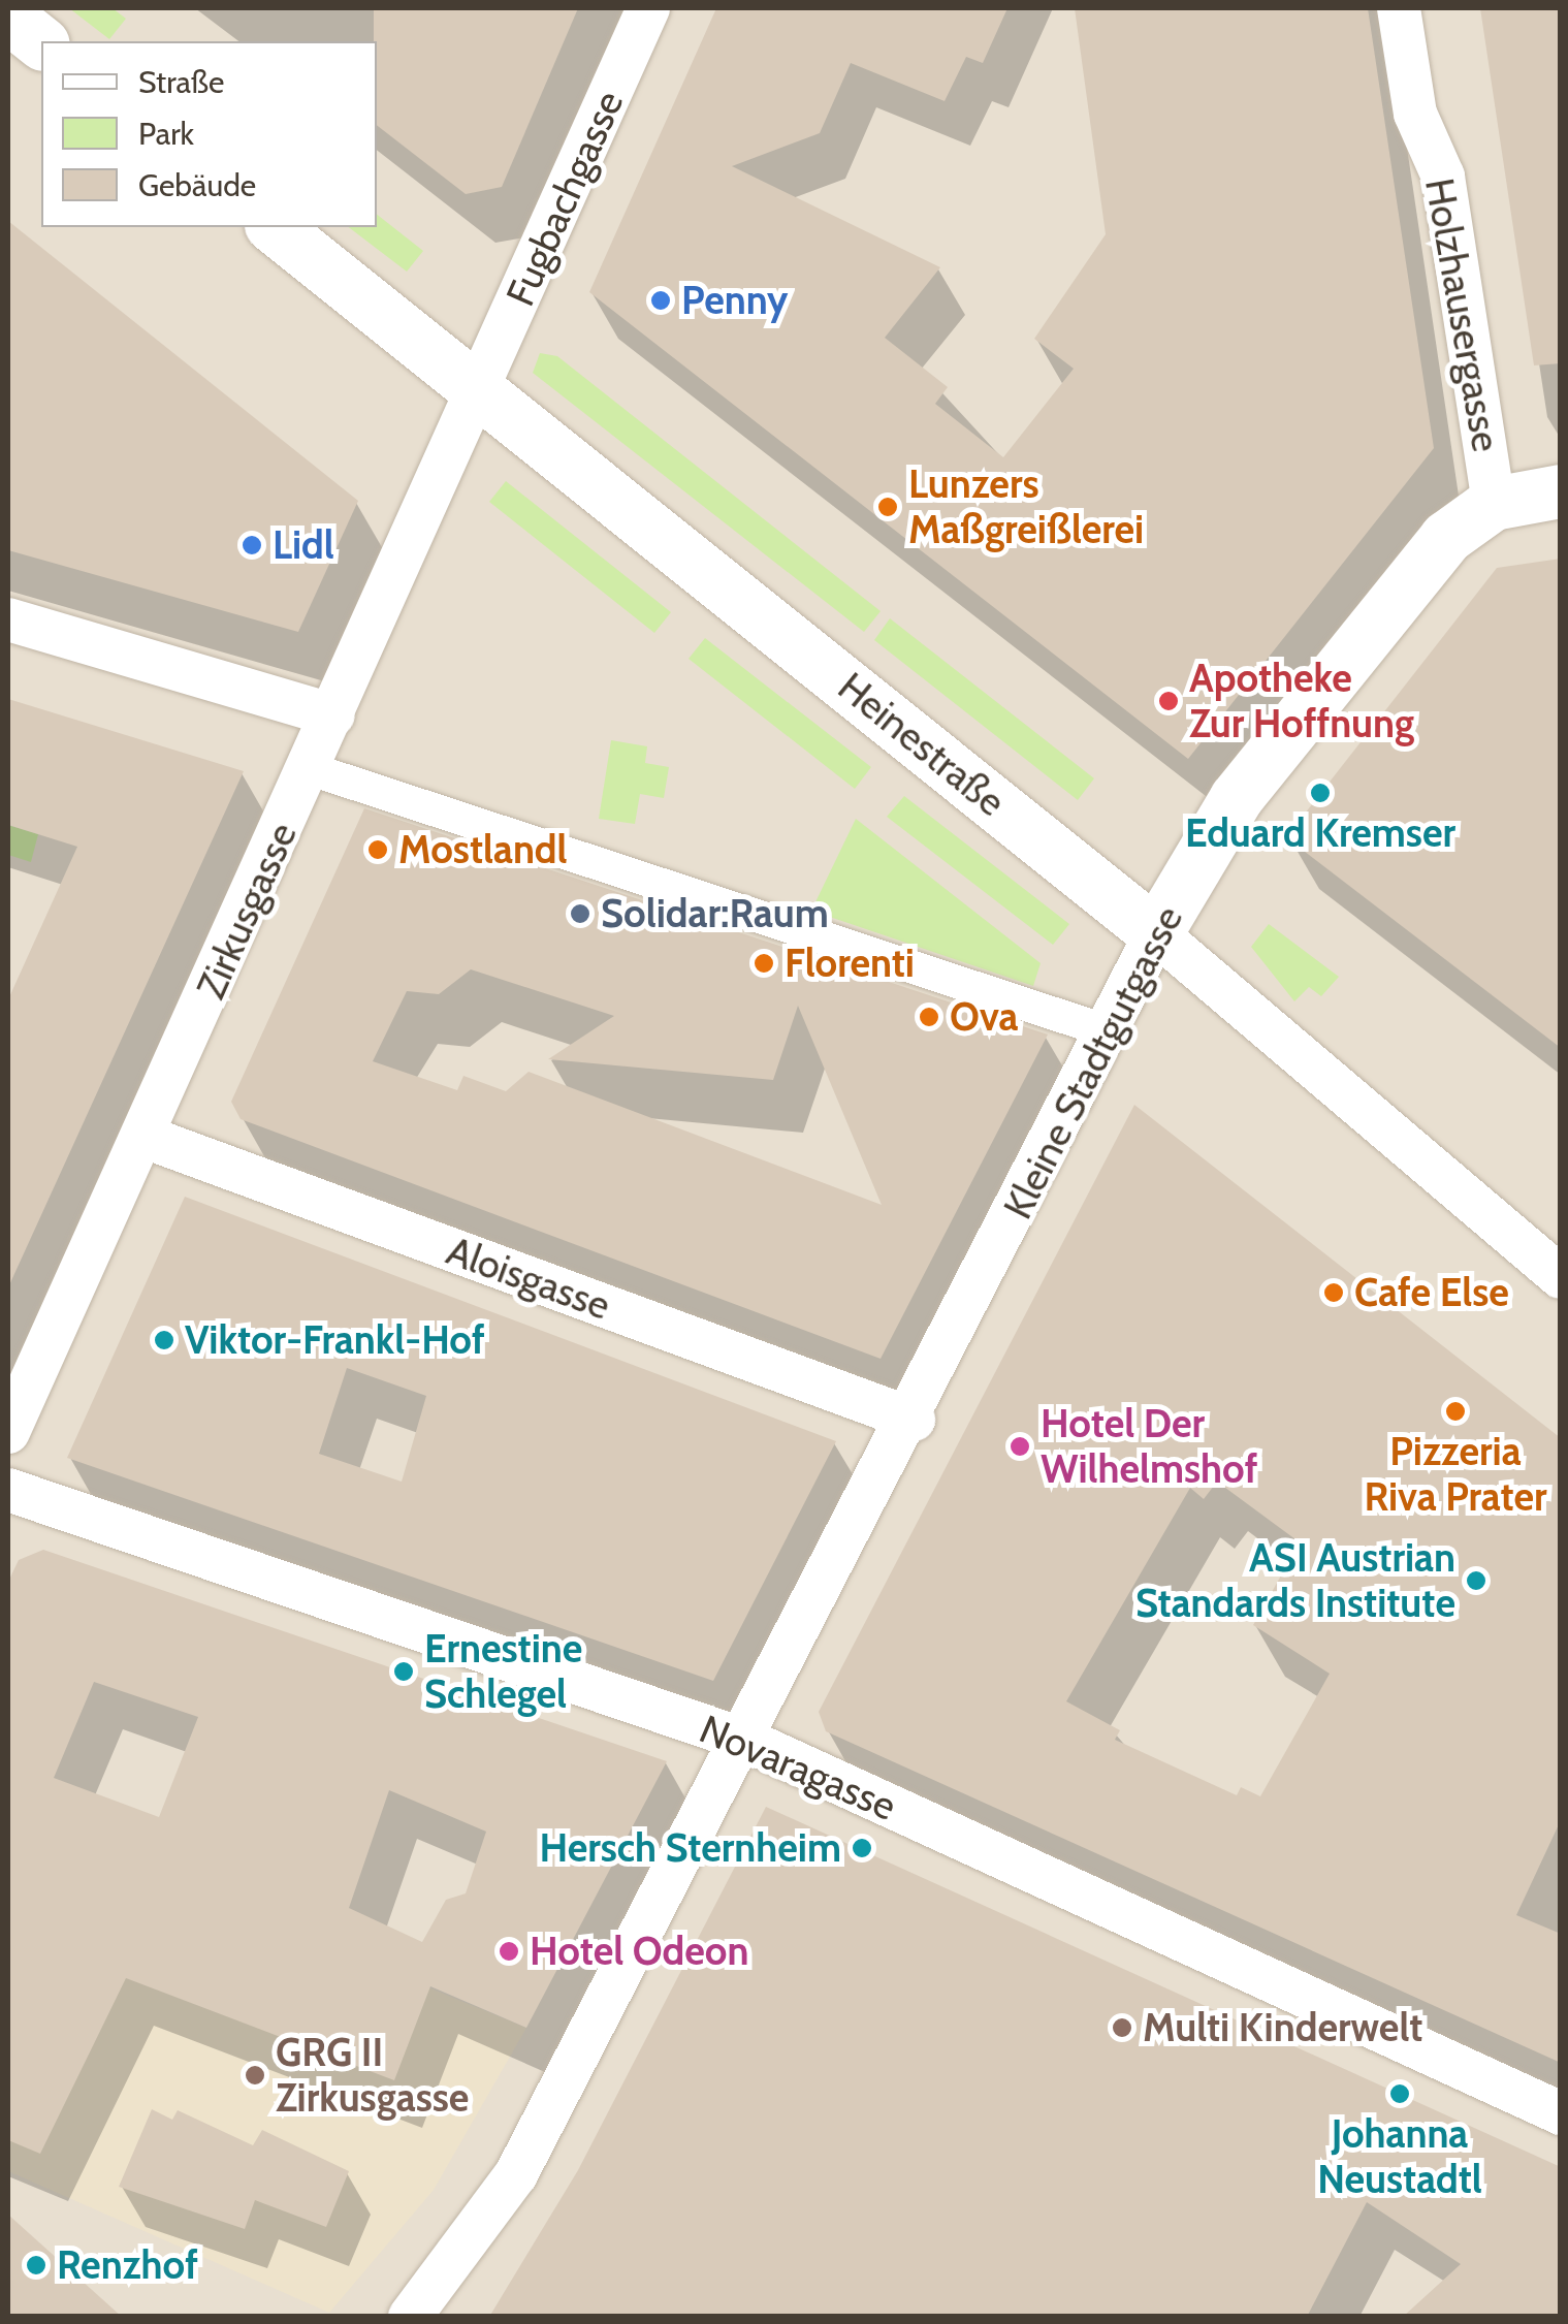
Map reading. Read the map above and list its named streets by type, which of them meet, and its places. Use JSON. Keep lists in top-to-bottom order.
{
  "streets": {
    "street": [
      "Fugbachgasse",
      "Holzhausergasse",
      "Heinestraße",
      "Zirkusgasse",
      "Kleine Stadtgutgasse",
      "Aloisgasse",
      "Novaragasse"
    ]
  },
  "crossings": [
    ["Fugbachgasse", "Heinestraße"],
    ["Fugbachgasse", "Zirkusgasse"],
    ["Holzhausergasse", "Kleine Stadtgutgasse"],
    ["Heinestraße", "Zirkusgasse"],
    ["Heinestraße", "Kleine Stadtgutgasse"],
    ["Zirkusgasse", "Aloisgasse"],
    ["Kleine Stadtgutgasse", "Aloisgasse"],
    ["Kleine Stadtgutgasse", "Novaragasse"]
  ],
  "places": [
    "Penny",
    "Lunzers Maßgreißlerei",
    "Lidl",
    "Apotheke Zur Hoffnung",
    "Eduard Kremser",
    "Mostlandl",
    "Solidar:Raum",
    "Florenti",
    "Ova",
    "Cafe Else",
    "Viktor-Frankl-Hof",
    "Pizzeria Riva Prater",
    "Hotel Der Wilhelmshof",
    "ASI Austrian Standards Institute",
    "Ernestine Schlegel",
    "Hersch Sternheim",
    "Hotel Odeon",
    "Multi Kinderwelt",
    "GRG II Zirkusgasse",
    "Johanna Neustadtl",
    "Renzhof"
  ],
  "legend": ["Straße", "Park", "Gebäude"]
}
